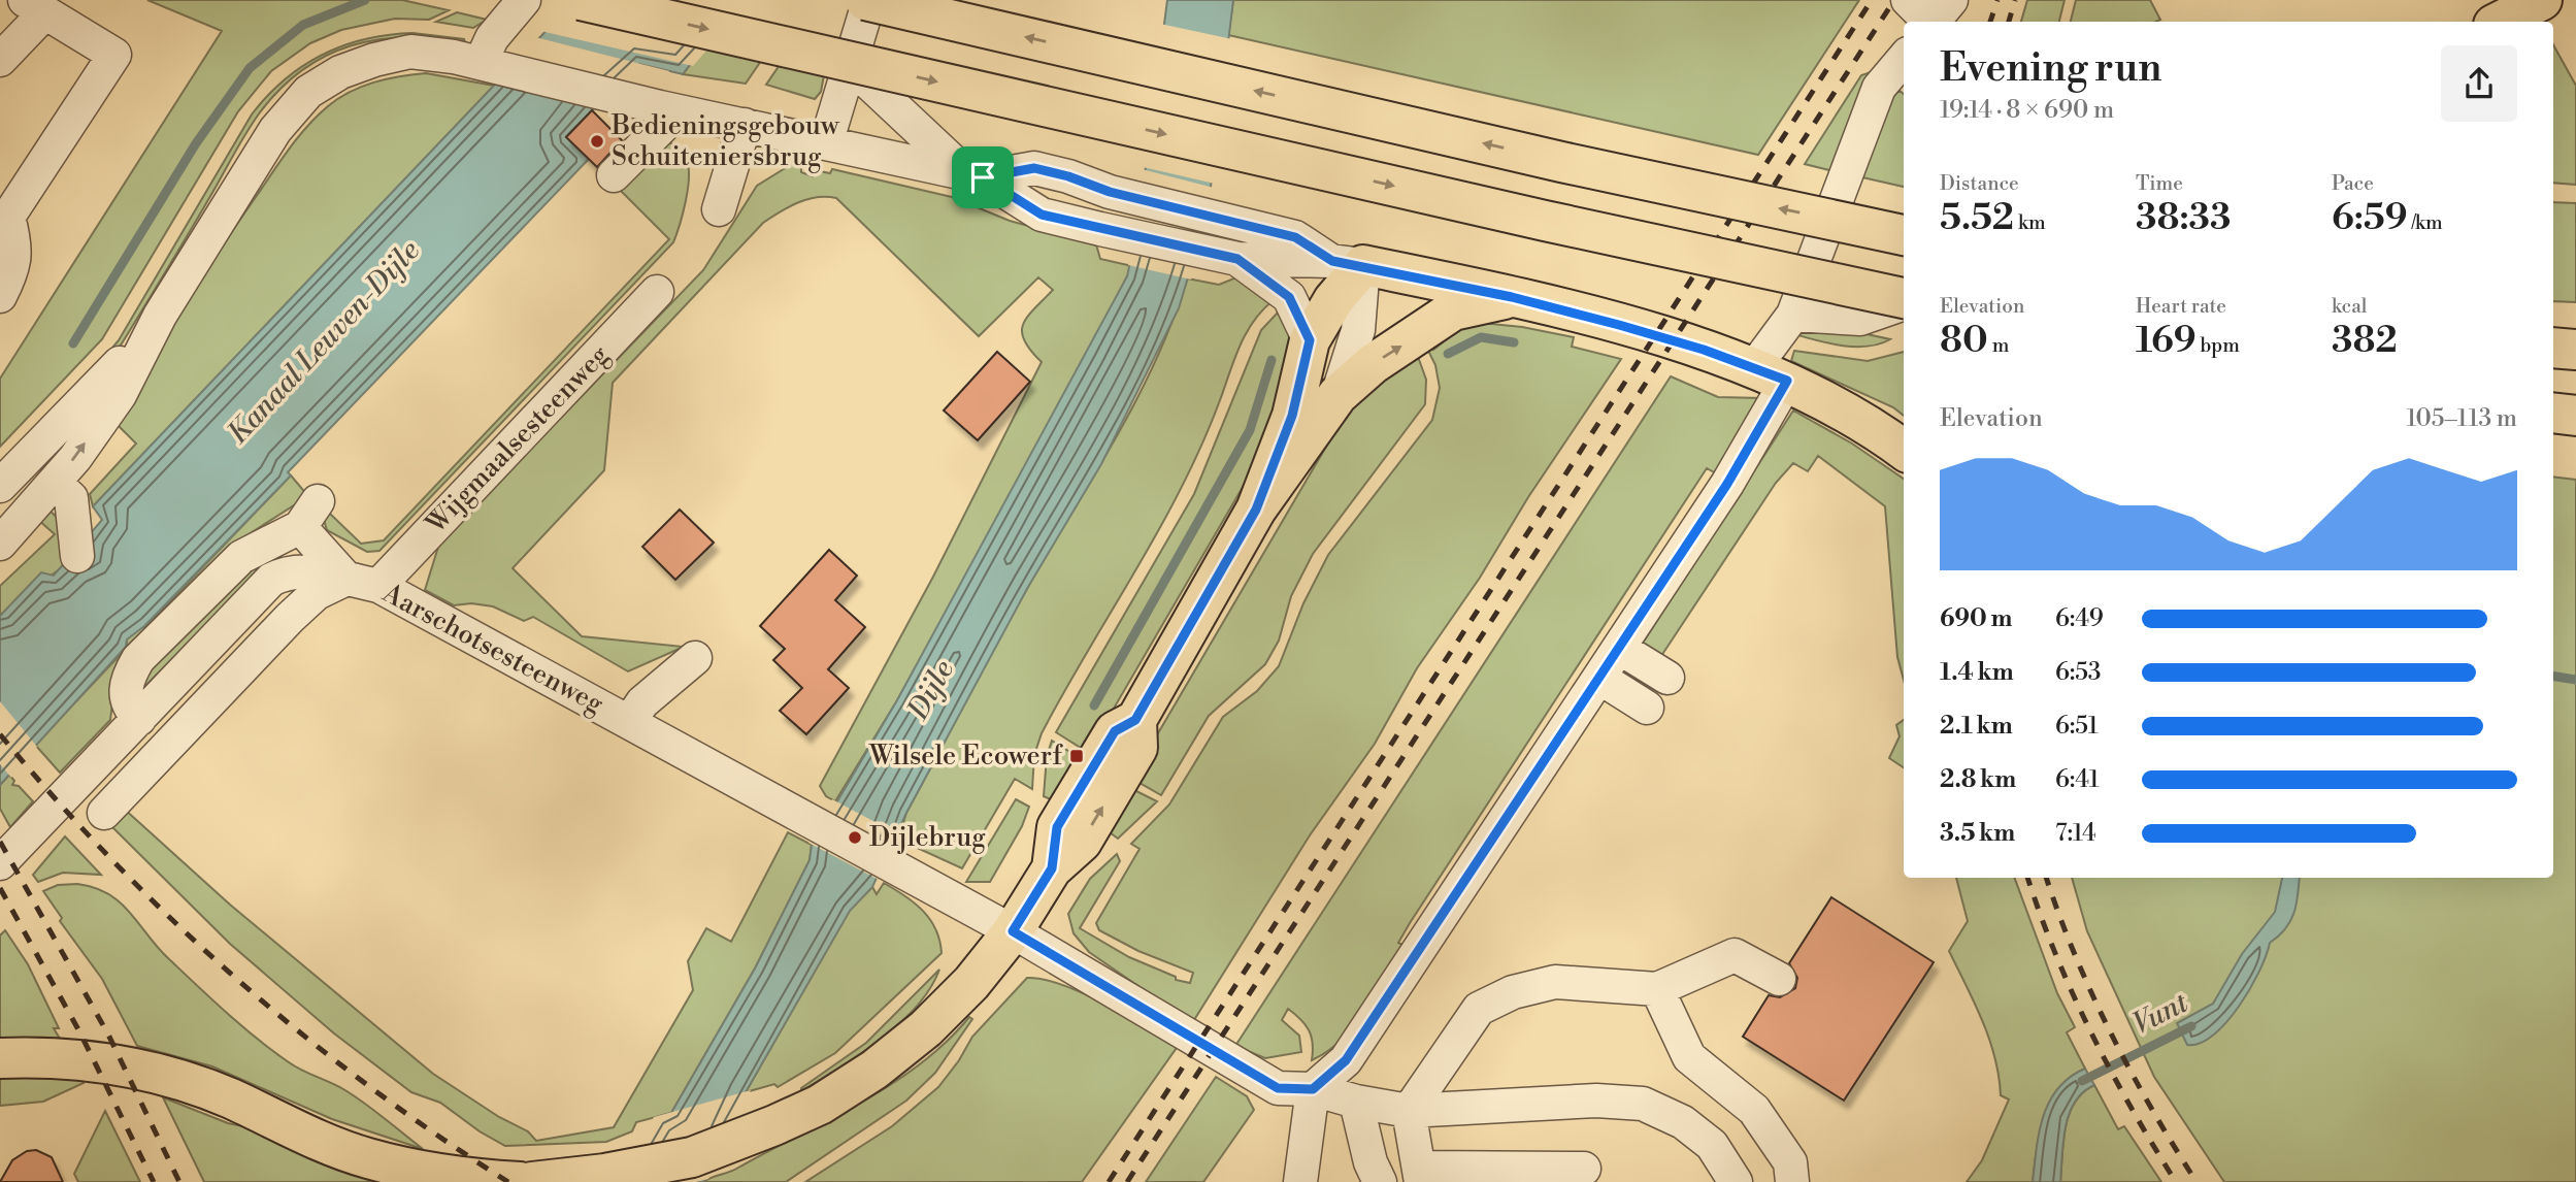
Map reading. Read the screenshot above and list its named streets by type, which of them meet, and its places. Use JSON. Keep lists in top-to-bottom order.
{
  "streets": {
    "street": ["Wijgmaalsesteenweg", "Aarschotsesteenweg"]
  },
  "crossings": [
    ["Wijgmaalsesteenweg", "Aarschotsesteenweg"]
  ],
  "water": ["Kanaal Leuven-Dijle", "Dijle", "Vunt"],
  "places": {
    "other": ["Bedieningsgebouw Schuiteniersbrug", "Dijlebrug"],
    "transit": ["Wilsele Ecowerf"]
  },
  "page": {
    "heading": ["Evening run", "19:14 · 8 × 690 m"],
    "stats": [
      ["Distance", "5.52 km"],
      ["Time", "38:33"],
      ["Pace", "6:59 /km"],
      ["Elevation", "80 m"],
      ["Heart rate", "169 bpm"],
      ["kcal", "382"]
    ],
    "chart": ["Elevation", "105–113 m"],
    "list": [
      {
        "name": "690 m",
        "note": "6:49"
      },
      {
        "name": "1.4 km",
        "note": "6:53"
      },
      {
        "name": "2.1 km",
        "note": "6:51"
      },
      {
        "name": "2.8 km",
        "note": "6:41"
      },
      {
        "name": "3.5 km",
        "note": "7:14"
      }
    ]
  }
}
